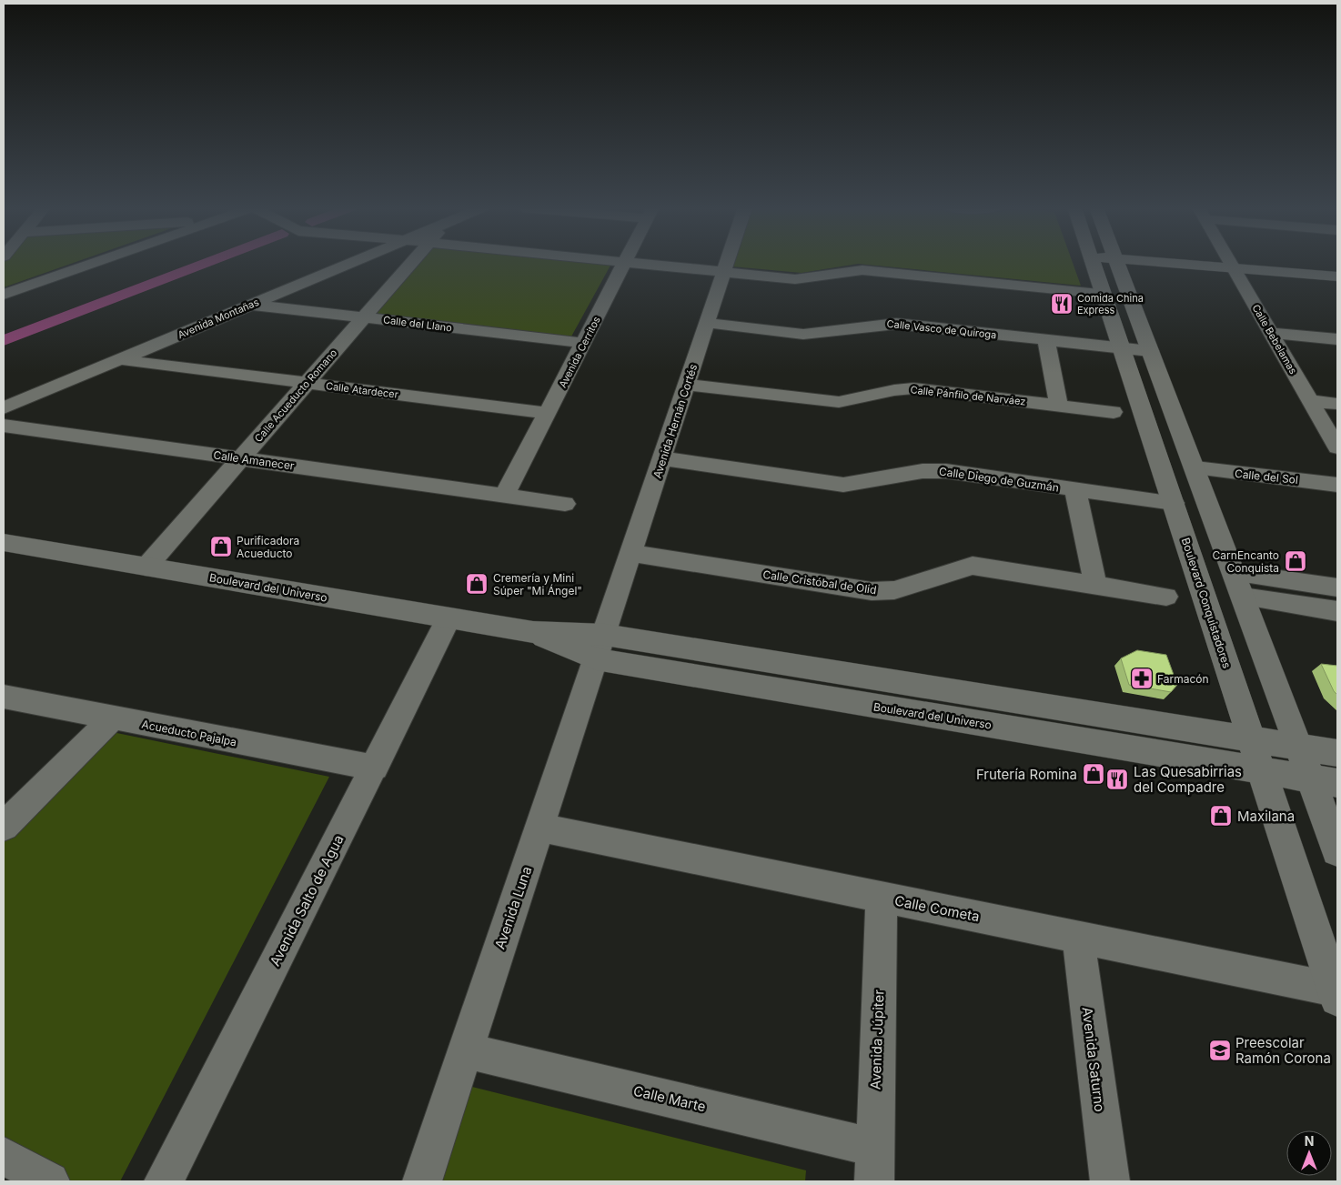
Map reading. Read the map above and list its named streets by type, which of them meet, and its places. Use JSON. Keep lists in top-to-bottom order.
{
  "streets": {
    "street": [
      "Avenida Montañas",
      "Calle del Llano",
      "Calle Vasco de Quiroga",
      "Calle Bebelamas",
      "Avenida Cerritos",
      "Calle Atardecer",
      "Calle Acueducto Romano",
      "Calle Pánfilo de Narváez",
      "Avenida Hernán Cortés",
      "Calle Amanecer",
      "Calle del Sol",
      "Calle Diego de Guzmán",
      "Calle Cristóbal de Olid",
      "Boulevard del Universo",
      "Boulevard Conquistadores",
      "Acueducto Pajalpa",
      "Avenida Salto de Agua",
      "Avenida Luna",
      "Calle Cometa",
      "Avenida Júpiter",
      "Avenida Saturno",
      "Calle Marte"
    ]
  },
  "crossings": [
    ["Avenida Montañas", "Calle del Llano"],
    ["Avenida Montañas", "Calle Atardecer"],
    ["Calle del Llano", "Avenida Cerritos"],
    ["Calle del Llano", "Calle Acueducto Romano"],
    ["Calle Vasco de Quiroga", "Avenida Hernán Cortés"],
    ["Calle Vasco de Quiroga", "Boulevard Conquistadores"],
    ["Avenida Cerritos", "Calle Atardecer"],
    ["Avenida Cerritos", "Calle Amanecer"],
    ["Calle Atardecer", "Calle Acueducto Romano"],
    ["Calle Acueducto Romano", "Calle Amanecer"],
    ["Calle Acueducto Romano", "Boulevard del Universo"],
    ["Calle Pánfilo de Narváez", "Avenida Hernán Cortés"],
    ["Avenida Hernán Cortés", "Calle Diego de Guzmán"],
    ["Avenida Hernán Cortés", "Calle Cristóbal de Olid"],
    ["Avenida Hernán Cortés", "Boulevard del Universo"],
    ["Avenida Hernán Cortés", "Avenida Luna"],
    ["Calle del Sol", "Boulevard Conquistadores"],
    ["Calle Diego de Guzmán", "Boulevard Conquistadores"],
    ["Boulevard del Universo", "Boulevard Conquistadores"],
    ["Boulevard del Universo", "Avenida Salto de Agua"],
    ["Boulevard del Universo", "Avenida Luna"],
    ["Boulevard Conquistadores", "Calle Cometa"],
    ["Acueducto Pajalpa", "Avenida Salto de Agua"],
    ["Avenida Luna", "Calle Cometa"],
    ["Avenida Luna", "Calle Marte"],
    ["Calle Cometa", "Avenida Júpiter"],
    ["Calle Cometa", "Avenida Saturno"],
    ["Avenida Júpiter", "Calle Marte"]
  ],
  "places": {
    "restaurant": ["Comida China Express", "Las Quesabirrias del Compadre"],
    "shop": [
      "Purificadora Acueducto",
      "CarnEncanto Conquista",
      "Cremería y Mini Súper \"Mi Ángel\"",
      "Frutería Romina",
      "Maxilana"
    ],
    "pharmacy": ["Farmacón"],
    "school or university": ["Preescolar Ramón Corona"]
  },
  "north": "top"
}
